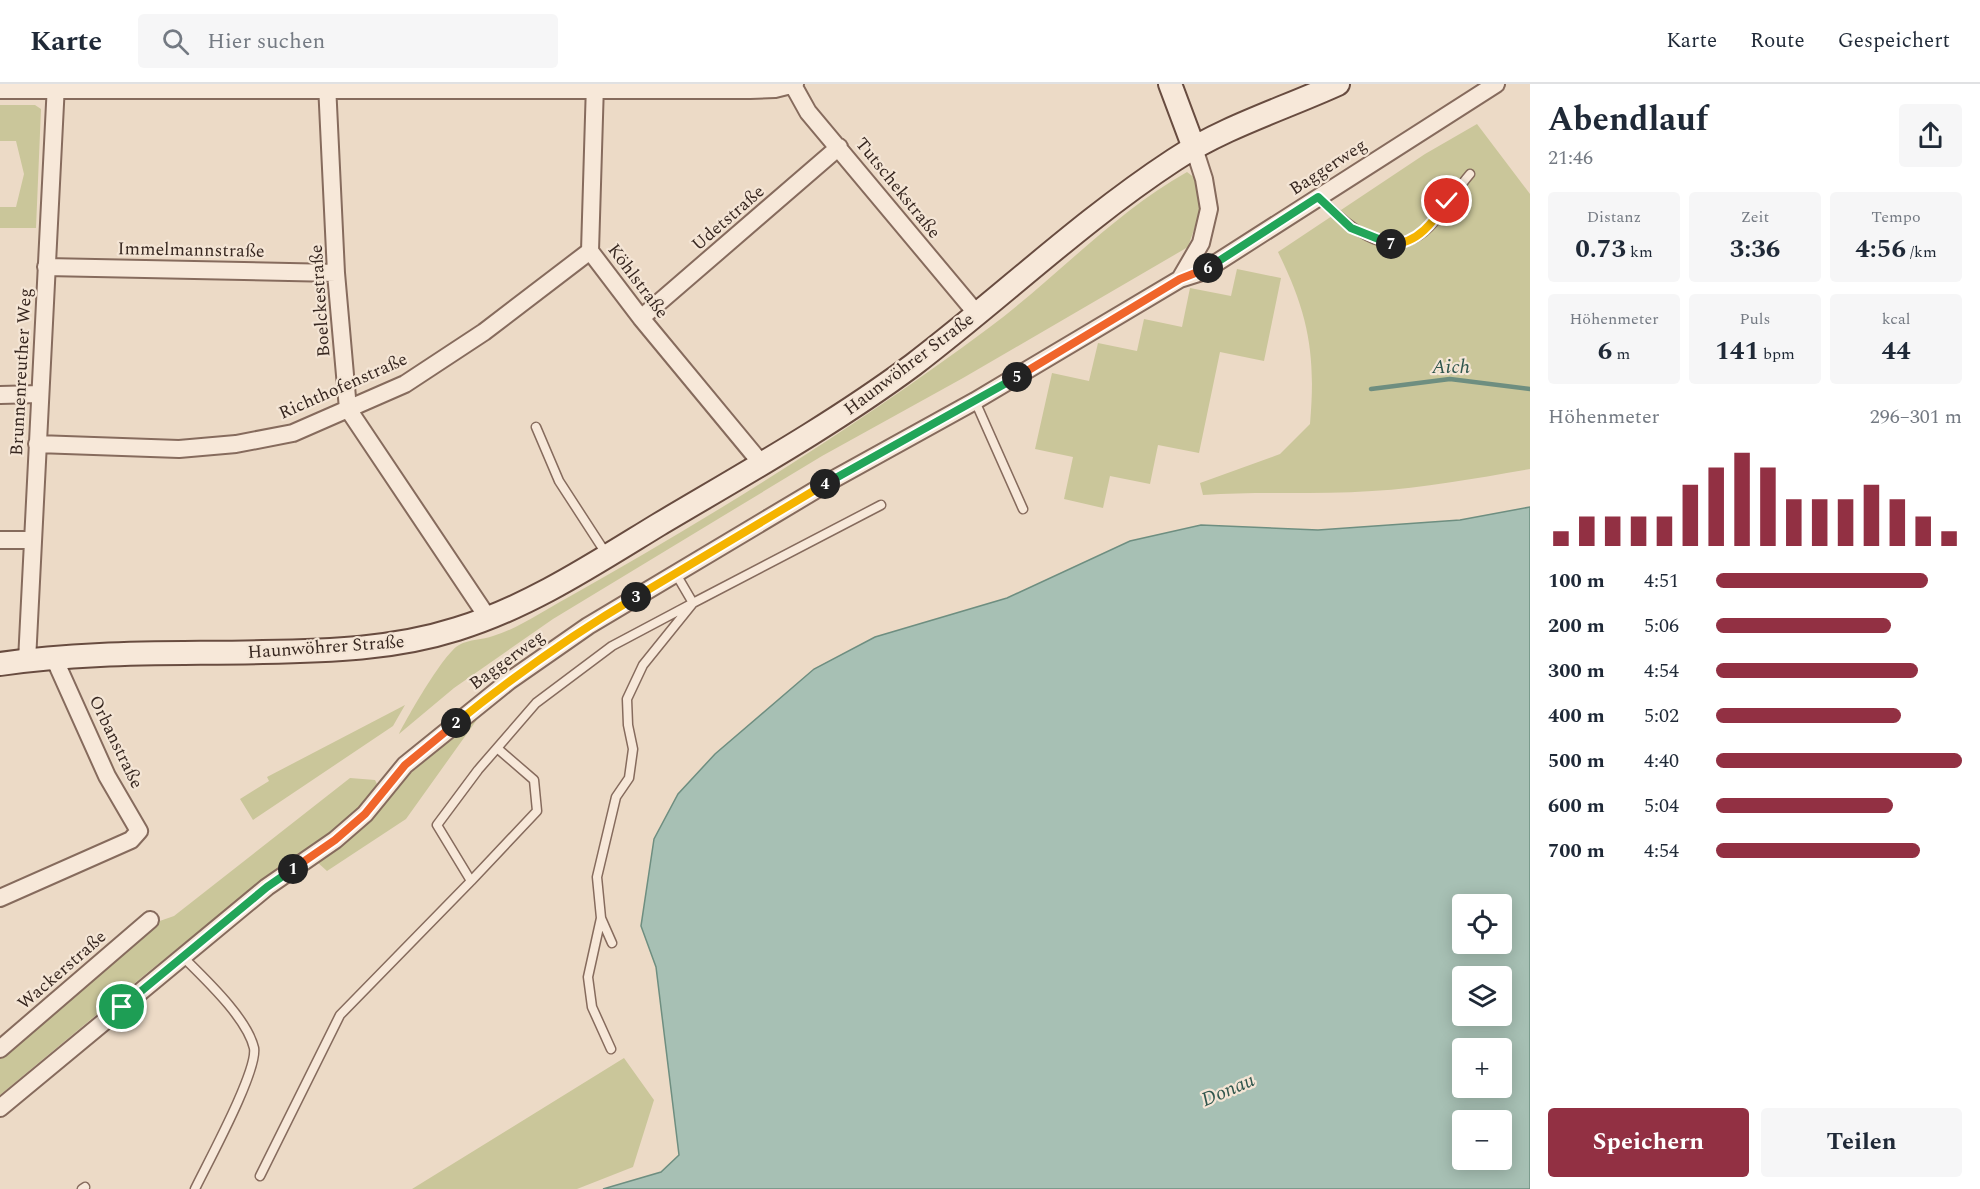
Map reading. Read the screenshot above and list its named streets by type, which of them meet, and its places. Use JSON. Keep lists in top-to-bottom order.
{
  "streets": {
    "street": [
      "Baggerweg",
      "Tutschekstraße",
      "Udetstraße",
      "Immelmannstraße",
      "Köhlstraße",
      "Boelckestraße",
      "Haunwöhrer Straße",
      "Brunnenreuther Weg",
      "Richthofenstraße",
      "Orbanstraße",
      "Wackerstraße"
    ]
  },
  "crossings": [
    ["Baggerweg", "Haunwöhrer Straße"],
    ["Tutschekstraße", "Udetstraße"],
    ["Tutschekstraße", "Haunwöhrer Straße"],
    ["Udetstraße", "Köhlstraße"],
    ["Immelmannstraße", "Boelckestraße"],
    ["Immelmannstraße", "Brunnenreuther Weg"],
    ["Köhlstraße", "Haunwöhrer Straße"],
    ["Köhlstraße", "Richthofenstraße"],
    ["Boelckestraße", "Haunwöhrer Straße"],
    ["Boelckestraße", "Richthofenstraße"],
    ["Haunwöhrer Straße", "Brunnenreuther Weg"],
    ["Haunwöhrer Straße", "Orbanstraße"],
    ["Brunnenreuther Weg", "Richthofenstraße"]
  ],
  "water": ["Aich", "Donau"],
  "page": {
    "header": "Karte",
    "search": "Hier suchen",
    "nav": ["Karte", "Route", "Gespeichert"],
    "heading": ["Abendlauf", "21:46"],
    "stats": [
      ["Distanz", "0.73 km"],
      ["Zeit", "3:36"],
      ["Tempo", "4:56 /km"],
      ["Höhenmeter", "6 m"],
      ["Puls", "141 bpm"],
      ["kcal", "44"]
    ],
    "pins": [
      "7",
      "6",
      "5",
      "4",
      "3",
      "2",
      "1"
    ],
    "chart": ["Höhenmeter", "296–301 m"],
    "list": [
      {
        "name": "100 m",
        "note": "4:51"
      },
      {
        "name": "200 m",
        "note": "5:06"
      },
      {
        "name": "300 m",
        "note": "4:54"
      },
      {
        "name": "400 m",
        "note": "5:02"
      },
      {
        "name": "500 m",
        "note": "4:40"
      },
      {
        "name": "600 m",
        "note": "5:04"
      },
      {
        "name": "700 m",
        "note": "4:54"
      }
    ],
    "map_buttons": ["+", "−"],
    "buttons": ["Speichern", "Teilen"]
  }
}
